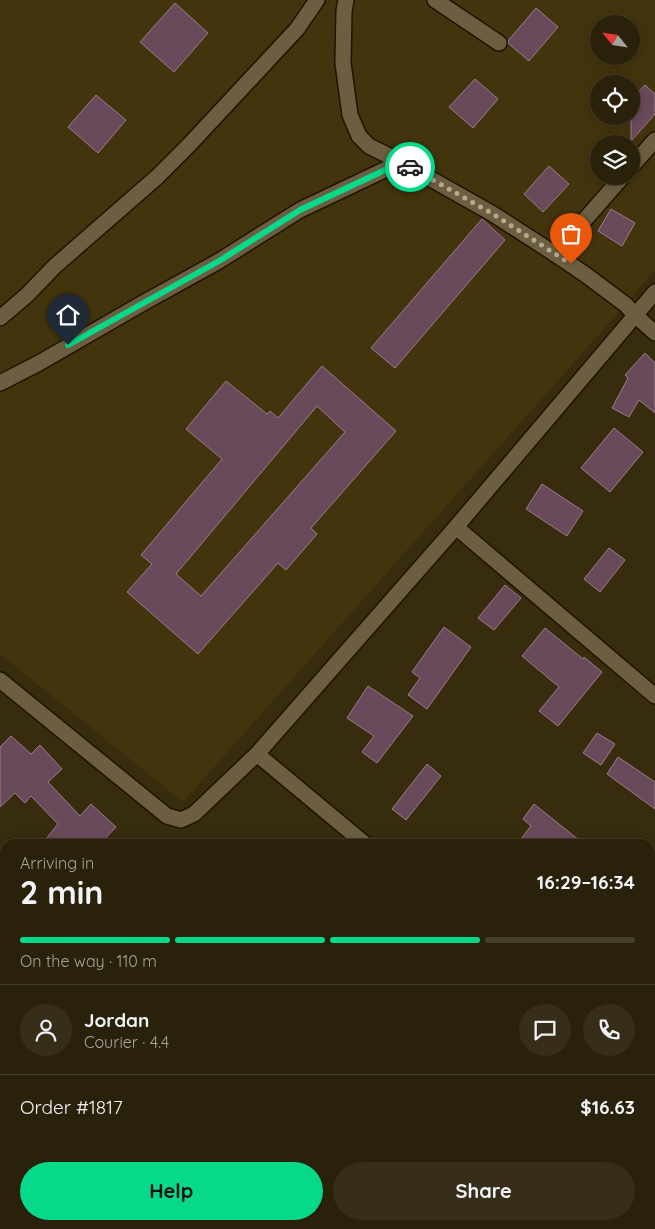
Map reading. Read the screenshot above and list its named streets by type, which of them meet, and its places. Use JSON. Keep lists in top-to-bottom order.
{
  "north": "top left",
  "page": {
    "heading": ["2 min", "Arriving in", "16:29–16:34"],
    "panel": [
      "Jordan",
      "Courier · 4.4",
      "Order #1817",
      "$16.63"
    ],
    "bar": "On the way · 110 m",
    "buttons": ["Help", "Share"]
  }
}
